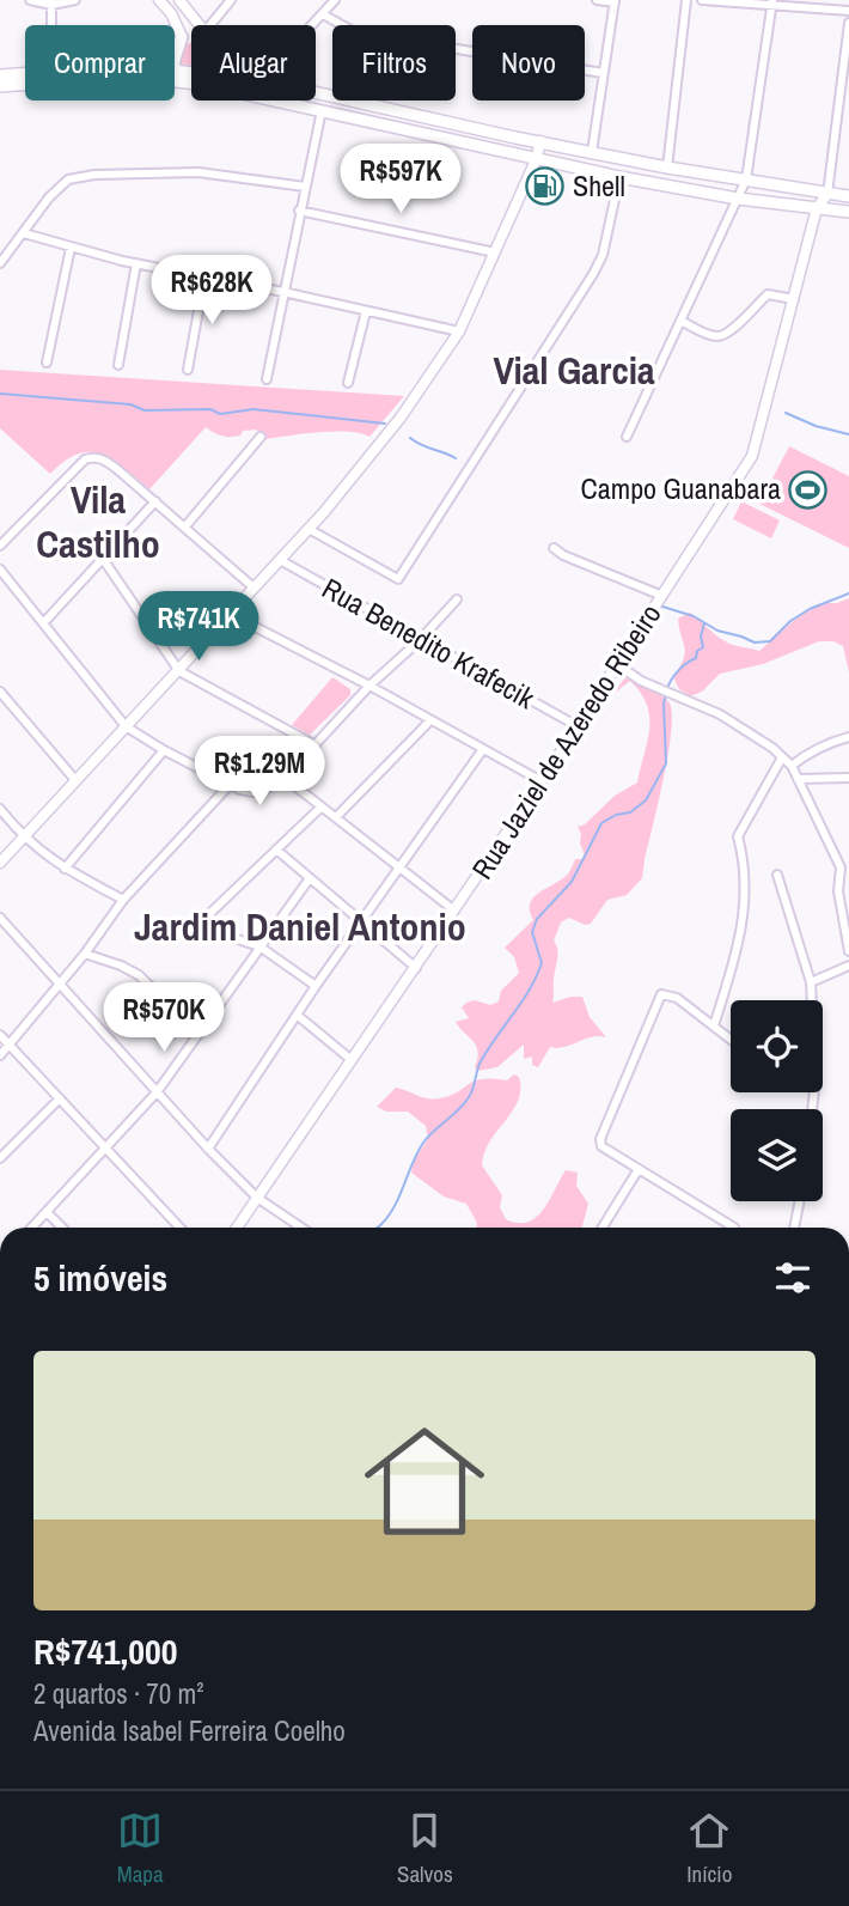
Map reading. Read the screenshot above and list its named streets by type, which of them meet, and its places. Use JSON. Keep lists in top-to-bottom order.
{
  "streets": {
    "street": ["Rua Benedito Krafecik", "Rua Jaziel de Azeredo Ribeiro"]
  },
  "crossings": [
    ["Rua Benedito Krafecik", "Rua Jaziel de Azeredo Ribeiro"]
  ],
  "districts": ["Vial Garcia", "Vila Castilho", "Jardim Daniel Antonio"],
  "places": {
    "fuel station": ["Shell"],
    "sports": ["Campo Guanabara"]
  },
  "page": {
    "chip": [
      "Comprar",
      "Alugar",
      "Filtros",
      "Novo"
    ],
    "price": [
      "R$597K",
      "R$628K",
      "R$741K",
      "R$1.29M",
      "R$570K"
    ],
    "heading": "5 imóveis",
    "list": [
      {
        "name": "R$741,000",
        "note": "2 quartos · 70 m² · Avenida Isabel Ferreira Coelho"
      }
    ],
    "tabs": ["Mapa", "Salvos", "Início"]
  }
}
